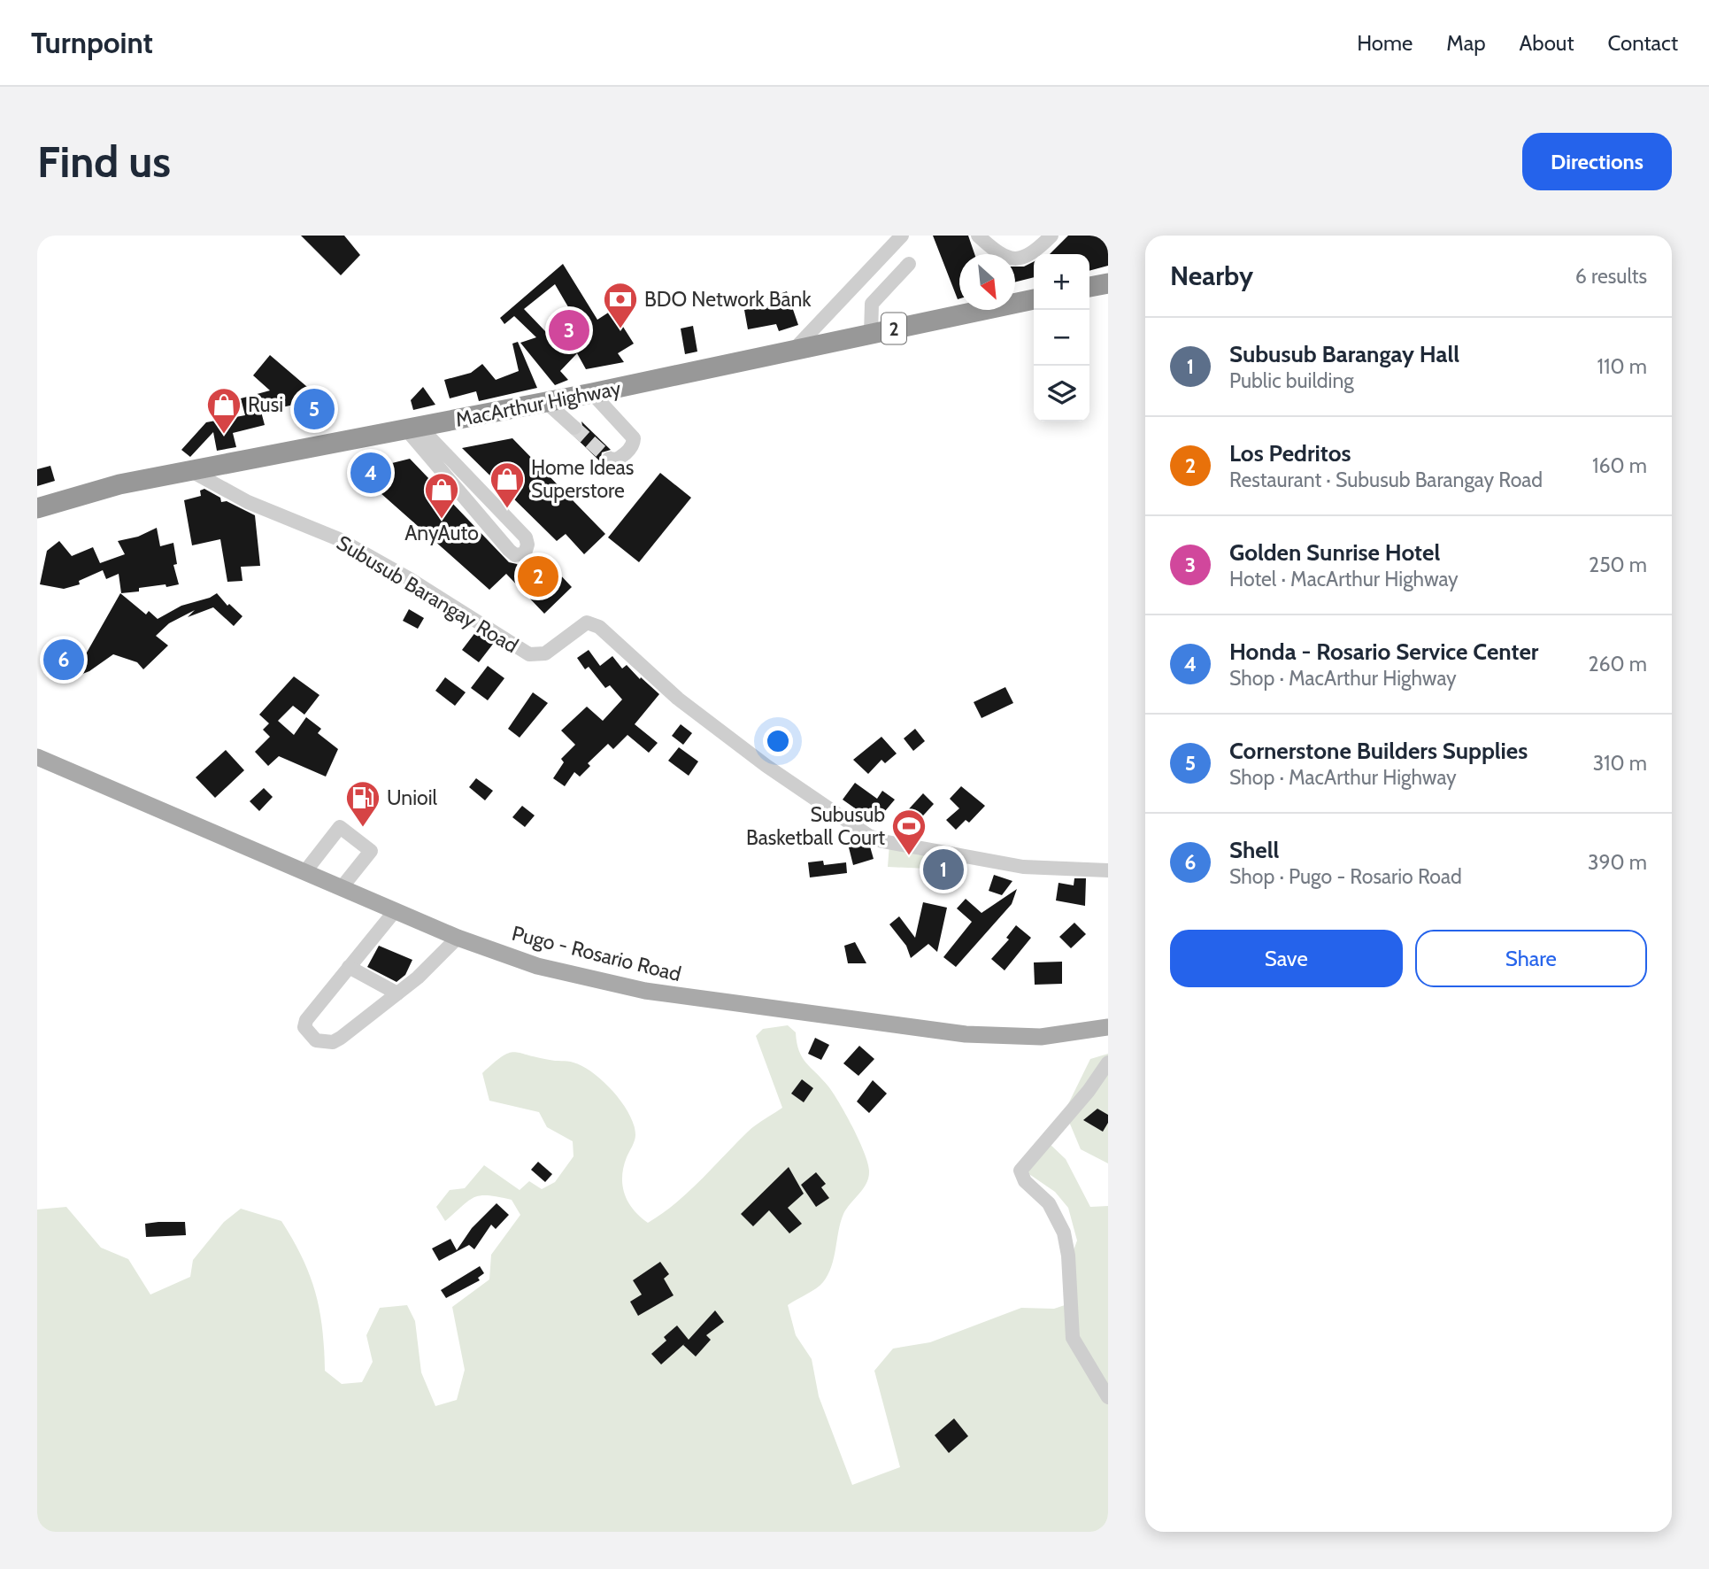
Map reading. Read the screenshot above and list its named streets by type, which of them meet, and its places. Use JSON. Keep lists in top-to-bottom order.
{
  "streets": {
    "highway": ["2", "MacArthur Highway"],
    "main road": ["Pugo - Rosario Road"],
    "street": ["Subusub Barangay Road"]
  },
  "crossings": [
    ["MacArthur Highway", "Subusub Barangay Road"]
  ],
  "places": {
    "bank": ["BDO Network Bank"],
    "shop": ["Rusi", "Home Ideas Superstore", "AnyAuto"],
    "fuel station": ["Unioil"],
    "sports": ["Subusub Basketball Court"]
  },
  "north": "bottom right",
  "page": {
    "header": "Turnpoint",
    "nav": [
      "Home",
      "Map",
      "About",
      "Contact"
    ],
    "buttons": [
      "Directions",
      ["Save", "Share"]
    ],
    "title": "Find us",
    "heading": ["Nearby", "6 results"],
    "map_buttons": ["+", "−"],
    "pins": [
      "3",
      "5",
      "4",
      "2",
      "6",
      "1"
    ],
    "list": [
      {
        "mark": "1",
        "name": "Subusub Barangay Hall",
        "note": "Public building",
        "value": "110 m"
      },
      {
        "mark": "2",
        "name": "Los Pedritos",
        "note": "Restaurant · Subusub Barangay Road",
        "value": "160 m"
      },
      {
        "mark": "3",
        "name": "Golden Sunrise Hotel",
        "note": "Hotel · MacArthur Highway",
        "value": "250 m"
      },
      {
        "mark": "4",
        "name": "Honda - Rosario Service Center",
        "note": "Shop · MacArthur Highway",
        "value": "260 m"
      },
      {
        "mark": "5",
        "name": "Cornerstone Builders Supplies",
        "note": "Shop · MacArthur Highway",
        "value": "310 m"
      },
      {
        "mark": "6",
        "name": "Shell",
        "note": "Shop · Pugo - Rosario Road",
        "value": "390 m"
      }
    ]
  }
}
